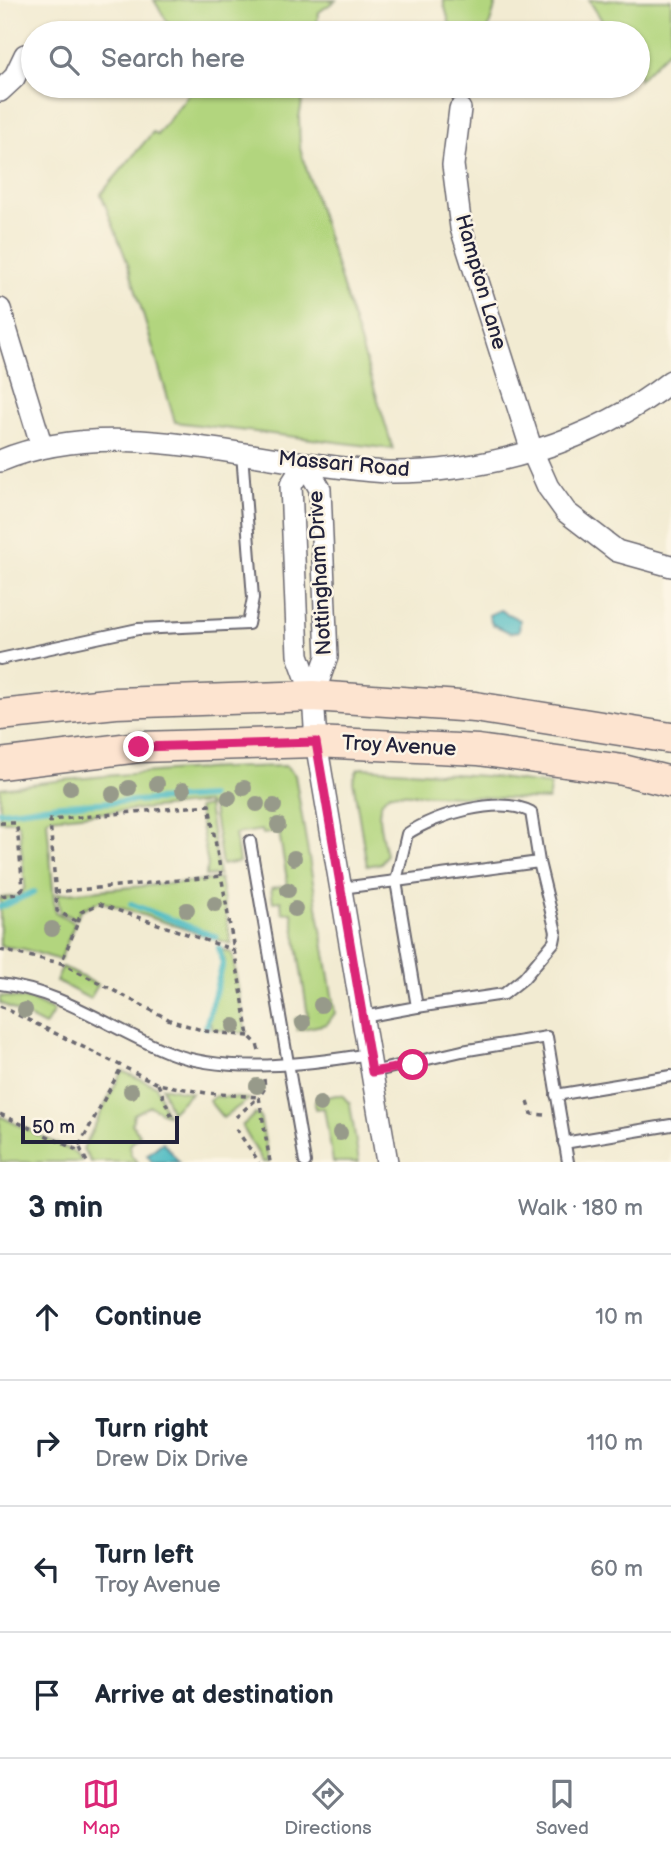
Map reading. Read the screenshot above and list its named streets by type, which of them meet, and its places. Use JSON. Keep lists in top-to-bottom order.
{
  "streets": {
    "main road": ["Troy Avenue"],
    "street": ["Hampton Lane", "Massari Road", "Nottingham Drive"]
  },
  "crossings": [
    ["Hampton Lane", "Massari Road"],
    ["Massari Road", "Nottingham Drive"],
    ["Nottingham Drive", "Troy Avenue"]
  ],
  "scale_bar": "50 m",
  "page": {
    "search": "Search here",
    "scale": "50 m",
    "heading": ["3 min", "Walk · 180 m"],
    "list": [
      ["Continue", "10 m"],
      ["Turn right", "Drew Dix Drive", "110 m"],
      ["Turn left", "Troy Avenue", "60 m"],
      "Arrive at destination"
    ],
    "nav": ["Map", "Directions", "Saved"]
  }
}
